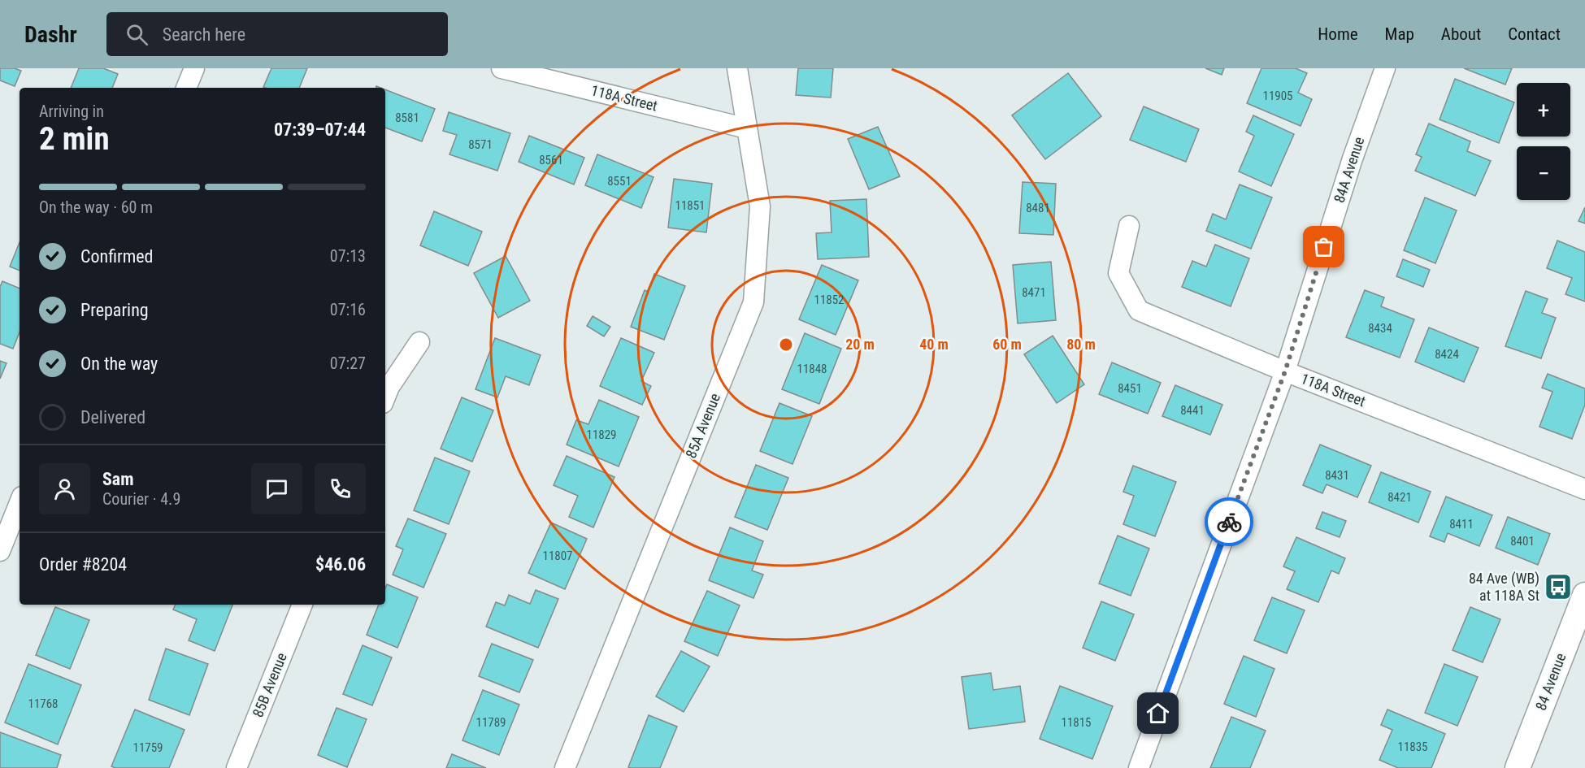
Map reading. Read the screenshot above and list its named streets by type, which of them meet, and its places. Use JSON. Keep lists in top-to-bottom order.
{
  "streets": {
    "street": [
      "118A Street",
      "84A Avenue",
      "85A Avenue",
      "84 Avenue",
      "85B Avenue"
    ]
  },
  "crossings": [
    ["118A Street", "84A Avenue"],
    ["118A Street", "85A Avenue"]
  ],
  "places": {
    "bus stop": ["84 Ave (WB) at 118A St"]
  },
  "house_numbers": [
    "11905",
    "8581",
    "8571",
    "8561",
    "8551",
    "11851",
    "8481",
    "8471",
    "11852",
    "8434",
    "8424",
    "11848",
    "8451",
    "8441",
    "11829",
    "8431",
    "8421",
    "8411",
    "8401",
    "11807",
    "11768",
    "11789",
    "11815",
    "11835",
    "11759"
  ],
  "page": {
    "header": "Dashr",
    "search": "Search here",
    "nav": [
      "Home",
      "Map",
      "About",
      "Contact"
    ],
    "map_buttons": ["+", "−"],
    "heading": ["2 min", "Arriving in", "07:39–07:44"],
    "panel": [
      "Sam",
      "Courier · 4.9",
      "Order #8204",
      "$46.06"
    ],
    "bar": "On the way · 60 m",
    "list": [
      ["Confirmed", "07:13"],
      ["Preparing", "07:16"],
      ["On the way", "07:27"],
      "Delivered"
    ]
  },
  "rings": [
    "20 m",
    "40 m",
    "60 m",
    "80 m"
  ]
}
